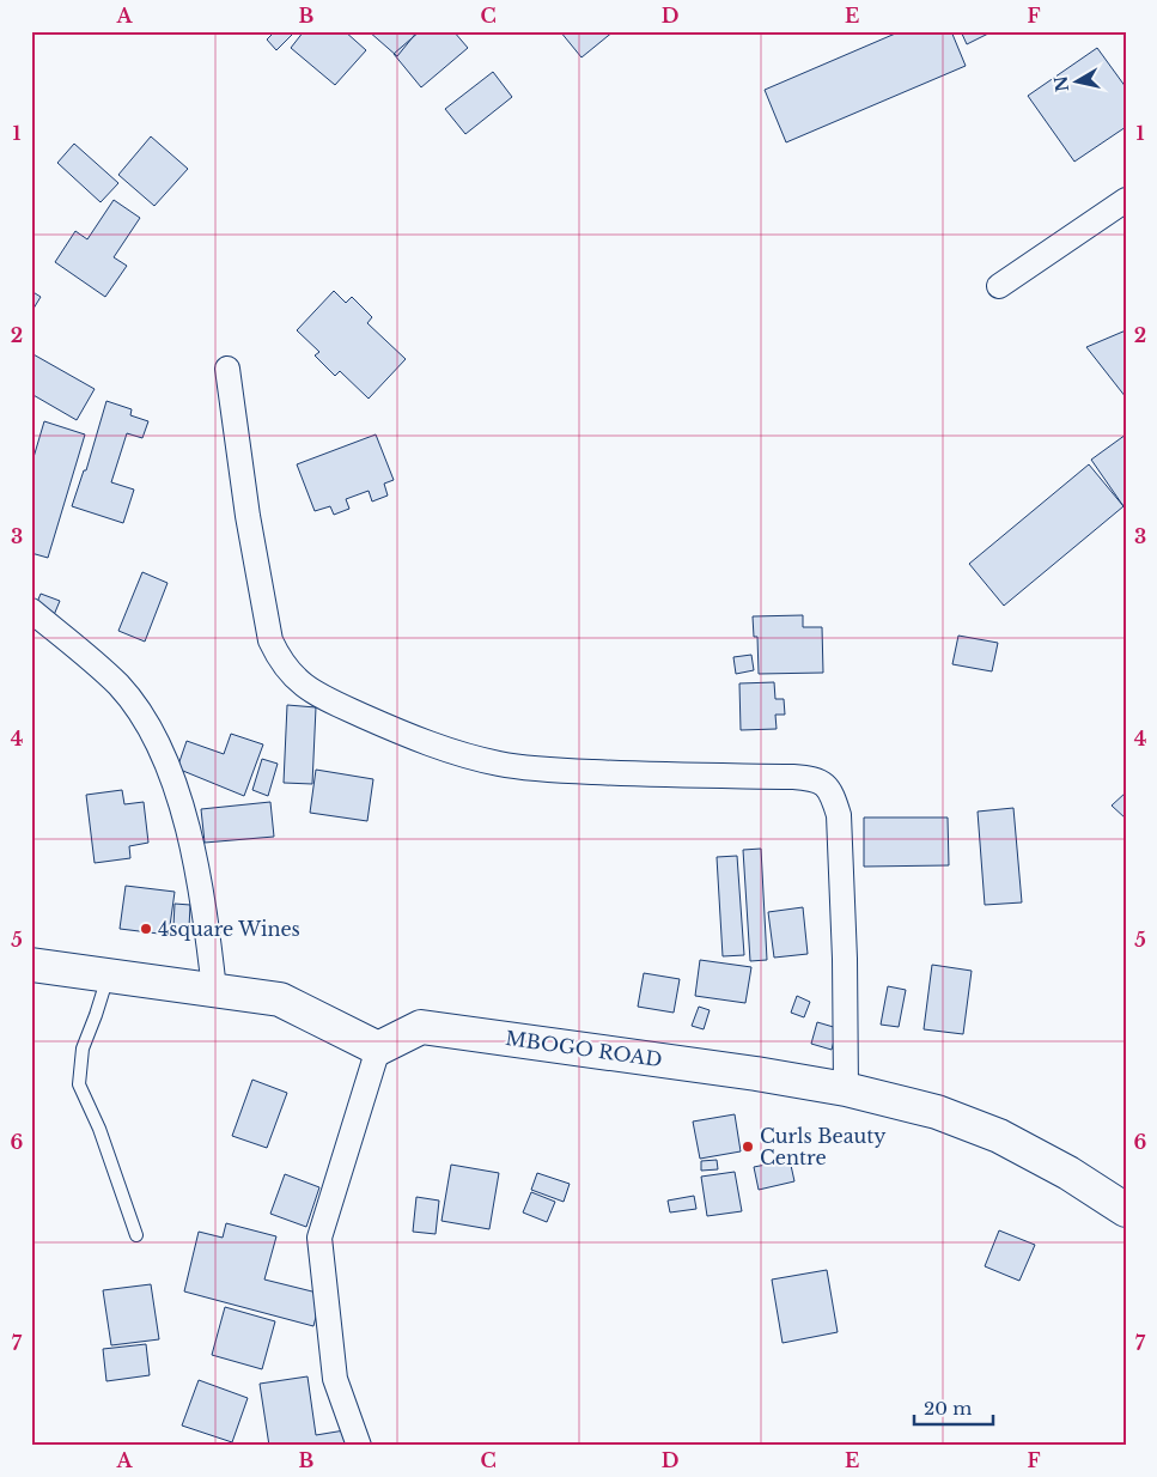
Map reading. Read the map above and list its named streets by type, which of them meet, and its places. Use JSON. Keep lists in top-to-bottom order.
{
  "streets": {
    "main road": ["MBOGO ROAD"]
  },
  "places": ["4square Wines", "Curls Beauty Centre"],
  "scale_bar": "20 m",
  "north": "left",
  "grid": {
    "columns": [
      "A",
      "B",
      "C",
      "D",
      "E",
      "F"
    ],
    "rows": [
      "1",
      "2",
      "3",
      "4",
      "5",
      "6",
      "7"
    ]
  }
}
